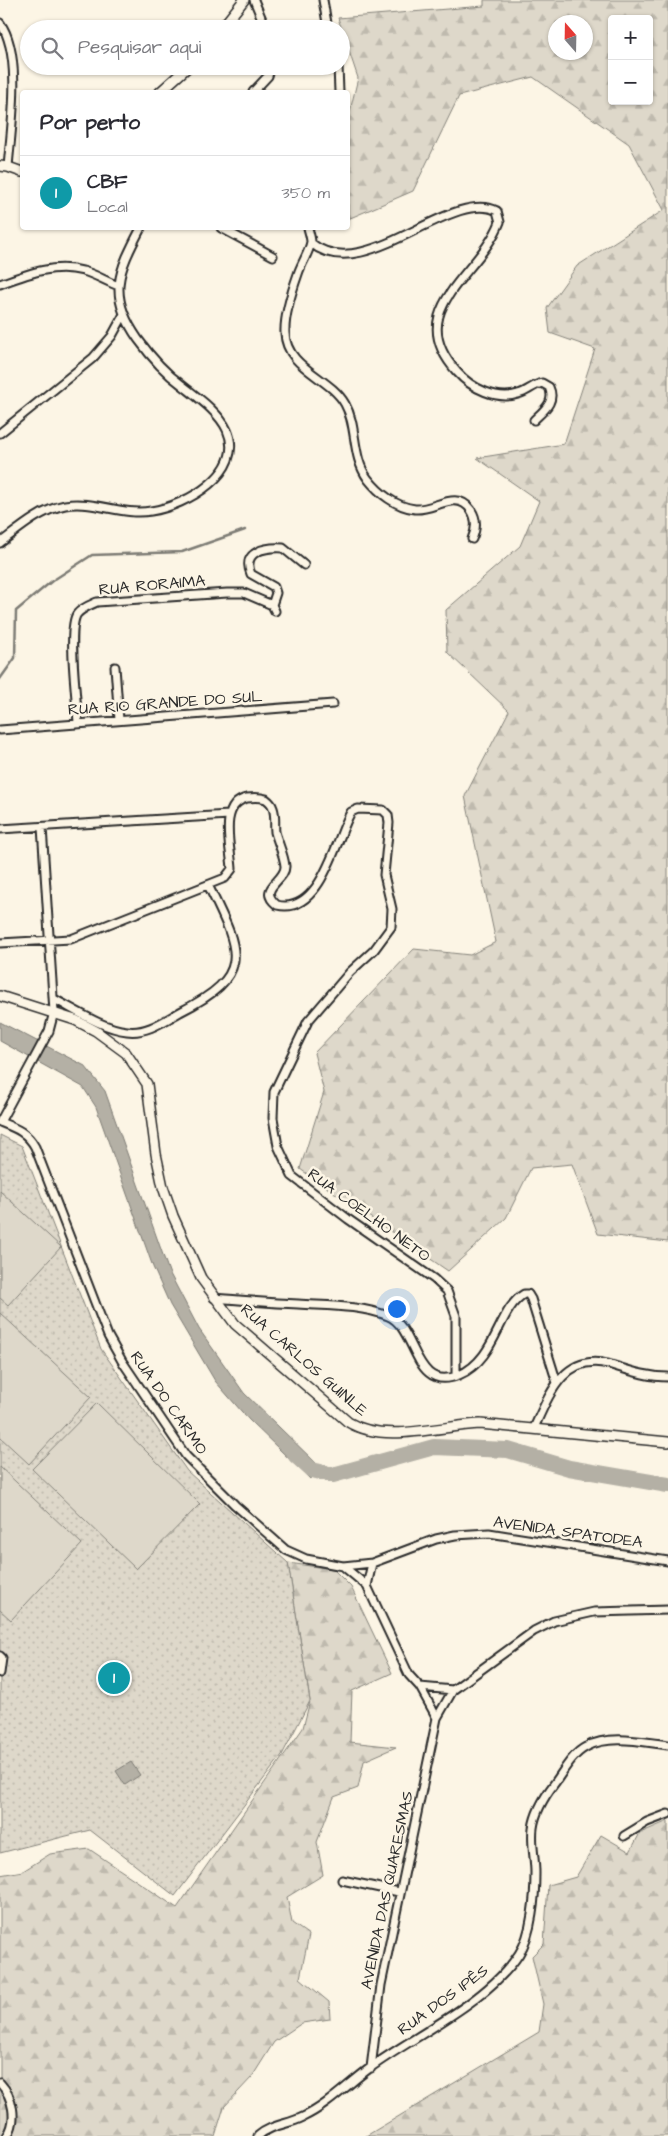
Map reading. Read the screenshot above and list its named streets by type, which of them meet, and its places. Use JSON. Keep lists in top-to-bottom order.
{
  "streets": {
    "street": [
      "RUA RORAIMA",
      "RUA RIO GRANDE DO SUL",
      "RUA COELHO NETO",
      "RUA CARLOS GUINLE",
      "RUA DO CARMO",
      "AVENIDA SPATODEA",
      "AVENIDA DAS QUARESMAS",
      "RUA DOS IPÊS"
    ]
  },
  "crossings": [
    ["RUA RORAIMA", "RUA RIO GRANDE DO SUL"],
    ["RUA DO CARMO", "AVENIDA SPATODEA"],
    ["RUA DO CARMO", "AVENIDA DAS QUARESMAS"],
    ["AVENIDA DAS QUARESMAS", "RUA DOS IPÊS"]
  ],
  "north": "top",
  "page": {
    "map_buttons": ["+", "−"],
    "search": "Pesquisar aqui",
    "heading": "Por perto",
    "list": [
      {
        "mark": "1",
        "name": "CBF",
        "note": "Local",
        "value": "350 m"
      }
    ],
    "pins": "1"
  }
}
